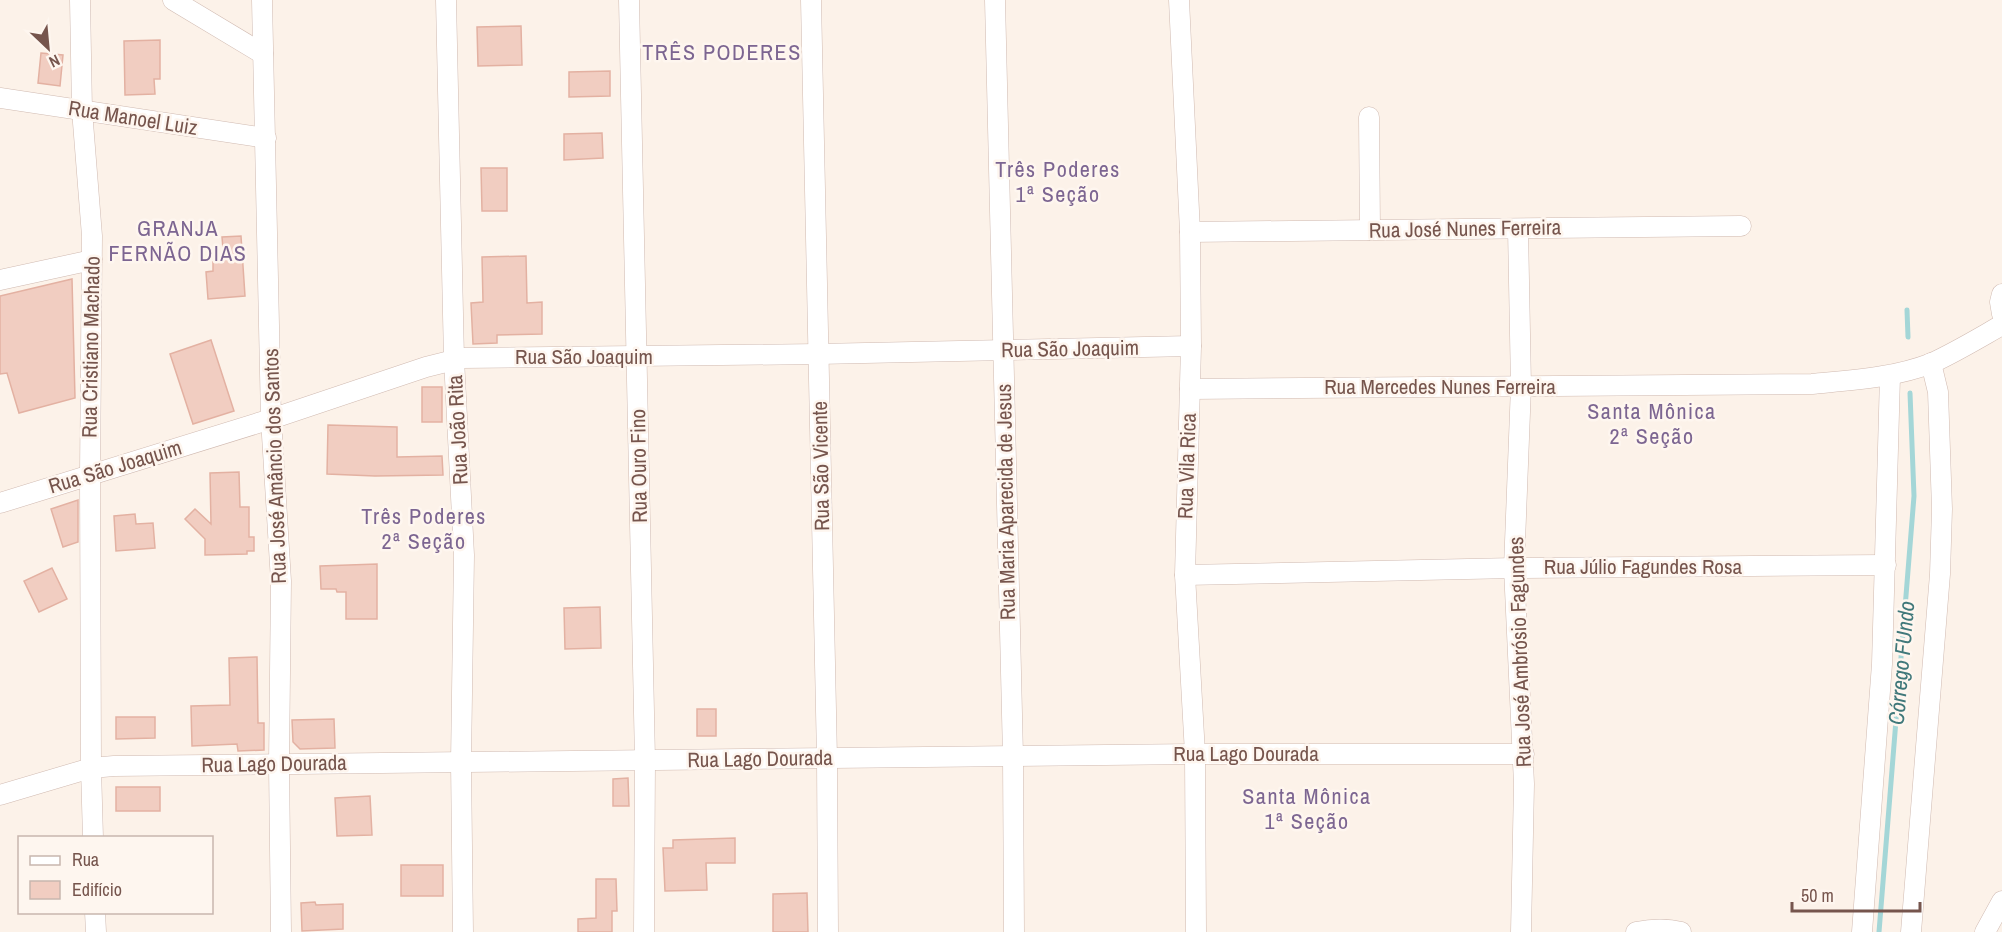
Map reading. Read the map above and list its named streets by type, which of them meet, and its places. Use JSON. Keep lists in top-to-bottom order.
{
  "streets": {
    "street": [
      "Rua Manoel Luiz",
      "Rua José Nunes Ferreira",
      "Rua Cristiano Machado",
      "Rua São Joaquim",
      "Rua Mercedes Nunes Ferreira",
      "Rua João Rita",
      "Rua José Amâncio dos Santos",
      "Rua Ouro Fino",
      "Rua São Vicente",
      "Rua Vila Rica",
      "Rua Maria Aparecida de Jesus",
      "Rua Júlio Fagundes Rosa",
      "Rua José Ambrósio Fagundes",
      "Rua Lago Dourada"
    ]
  },
  "crossings": [
    ["Rua Manoel Luiz", "Rua Cristiano Machado"],
    ["Rua Manoel Luiz", "Rua José Amâncio dos Santos"],
    ["Rua José Nunes Ferreira", "Rua Vila Rica"],
    ["Rua José Nunes Ferreira", "Rua José Ambrósio Fagundes"],
    ["Rua Cristiano Machado", "Rua São Joaquim"],
    ["Rua Cristiano Machado", "Rua Lago Dourada"],
    ["Rua São Joaquim", "Rua João Rita"],
    ["Rua São Joaquim", "Rua José Amâncio dos Santos"],
    ["Rua São Joaquim", "Rua Ouro Fino"],
    ["Rua São Joaquim", "Rua São Vicente"],
    ["Rua São Joaquim", "Rua Vila Rica"],
    ["Rua São Joaquim", "Rua Maria Aparecida de Jesus"],
    ["Rua Mercedes Nunes Ferreira", "Rua Vila Rica"],
    ["Rua Mercedes Nunes Ferreira", "Rua José Ambrósio Fagundes"],
    ["Rua João Rita", "Rua Lago Dourada"],
    ["Rua José Amâncio dos Santos", "Rua Lago Dourada"],
    ["Rua Ouro Fino", "Rua Lago Dourada"],
    ["Rua São Vicente", "Rua Lago Dourada"],
    ["Rua Vila Rica", "Rua Júlio Fagundes Rosa"],
    ["Rua Vila Rica", "Rua Lago Dourada"],
    ["Rua Maria Aparecida de Jesus", "Rua Lago Dourada"],
    ["Rua Júlio Fagundes Rosa", "Rua José Ambrósio Fagundes"],
    ["Rua José Ambrósio Fagundes", "Rua Lago Dourada"]
  ],
  "districts": [
    "TRÊS PODERES",
    "Três Poderes 1ª Seção",
    "GRANJA FERNÃO DIAS",
    "Santa Mônica 2ª Seção",
    "Três Poderes 2ª Seção",
    "Santa Mônica 1ª Seção"
  ],
  "water": ["Córrego FUndo"],
  "legend": ["Rua", "Edifício"],
  "scale_bar": "50 m",
  "north": "bottom right"
}
